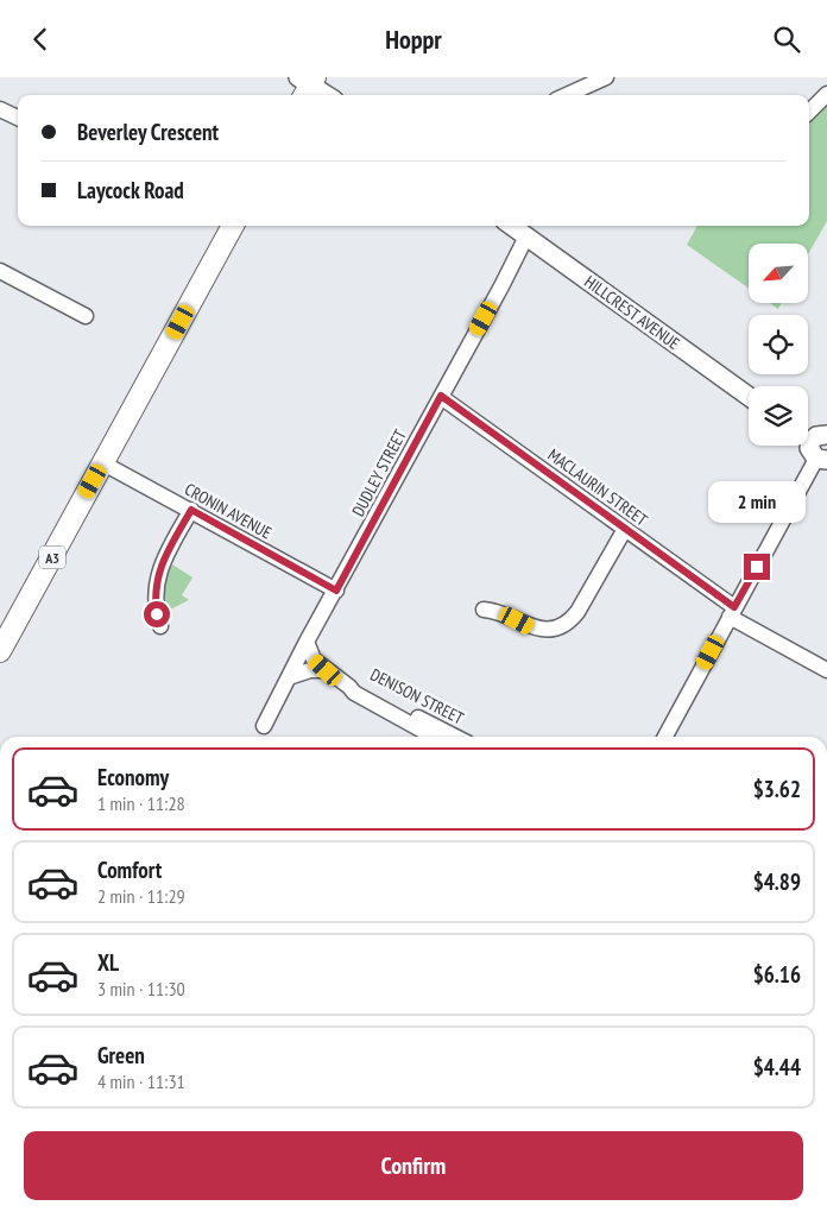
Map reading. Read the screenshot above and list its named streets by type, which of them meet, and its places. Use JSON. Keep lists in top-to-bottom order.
{
  "streets": {
    "highway": ["A3"],
    "main road": ["HILLCREST AVENUE"],
    "street": [
      "DUDLEY STREET",
      "MACLAURIN STREET",
      "CRONIN AVENUE",
      "DENISON STREET"
    ]
  },
  "crossings": [
    ["HILLCREST AVENUE", "DUDLEY STREET"],
    ["DUDLEY STREET", "MACLAURIN STREET"],
    ["DUDLEY STREET", "CRONIN AVENUE"],
    ["DUDLEY STREET", "DENISON STREET"],
    ["CRONIN AVENUE", "A3"]
  ],
  "north": "bottom left",
  "page": {
    "header": "Hoppr",
    "banner": ["Beverley Crescent", "Laycock Road"],
    "bubble": "2 min",
    "list": [
      {
        "name": "Economy",
        "note": "1 min · 11:28",
        "value": "$3.62"
      },
      {
        "name": "Comfort",
        "note": "2 min · 11:29",
        "value": "$4.89"
      },
      {
        "name": "XL",
        "note": "3 min · 11:30",
        "value": "$6.16"
      },
      {
        "name": "Green",
        "note": "4 min · 11:31",
        "value": "$4.44"
      }
    ],
    "buttons": "Confirm"
  }
}
